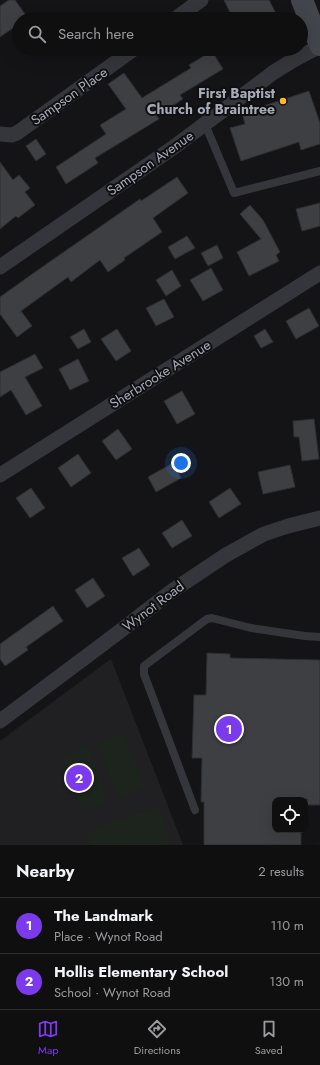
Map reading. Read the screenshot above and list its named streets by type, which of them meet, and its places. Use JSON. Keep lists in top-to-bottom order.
{
  "streets": {
    "street": [
      "Sampson Place",
      "Sampson Avenue",
      "Sherbrooke Avenue",
      "Wynot Road"
    ]
  },
  "places": ["First Baptist Church of Braintree"],
  "page": {
    "search": "Search here",
    "pins": ["1", "2"],
    "heading": ["Nearby", "2 results"],
    "list": [
      {
        "mark": "1",
        "name": "The Landmark",
        "note": "Place · Wynot Road",
        "value": "110 m"
      },
      {
        "mark": "2",
        "name": "Hollis Elementary School",
        "note": "School · Wynot Road",
        "value": "130 m"
      }
    ],
    "nav": ["Map", "Directions", "Saved"]
  }
}
